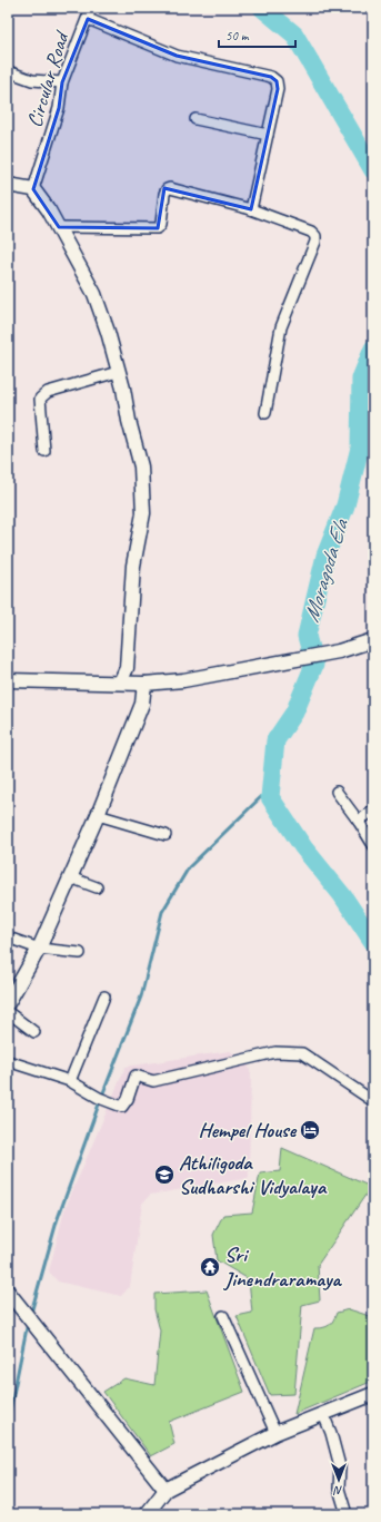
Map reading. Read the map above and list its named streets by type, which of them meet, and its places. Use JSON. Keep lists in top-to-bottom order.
{
  "streets": {
    "street": ["Circular Road"]
  },
  "water": ["Moragoda Ela"],
  "places": {
    "hotel": ["Hempel House"],
    "school or university": ["Athiligoda Sudharshi Vidyalaya"],
    "temple": ["Sri Jinendraramaya"]
  },
  "scale_bar": "50 m",
  "north": "bottom"
}
